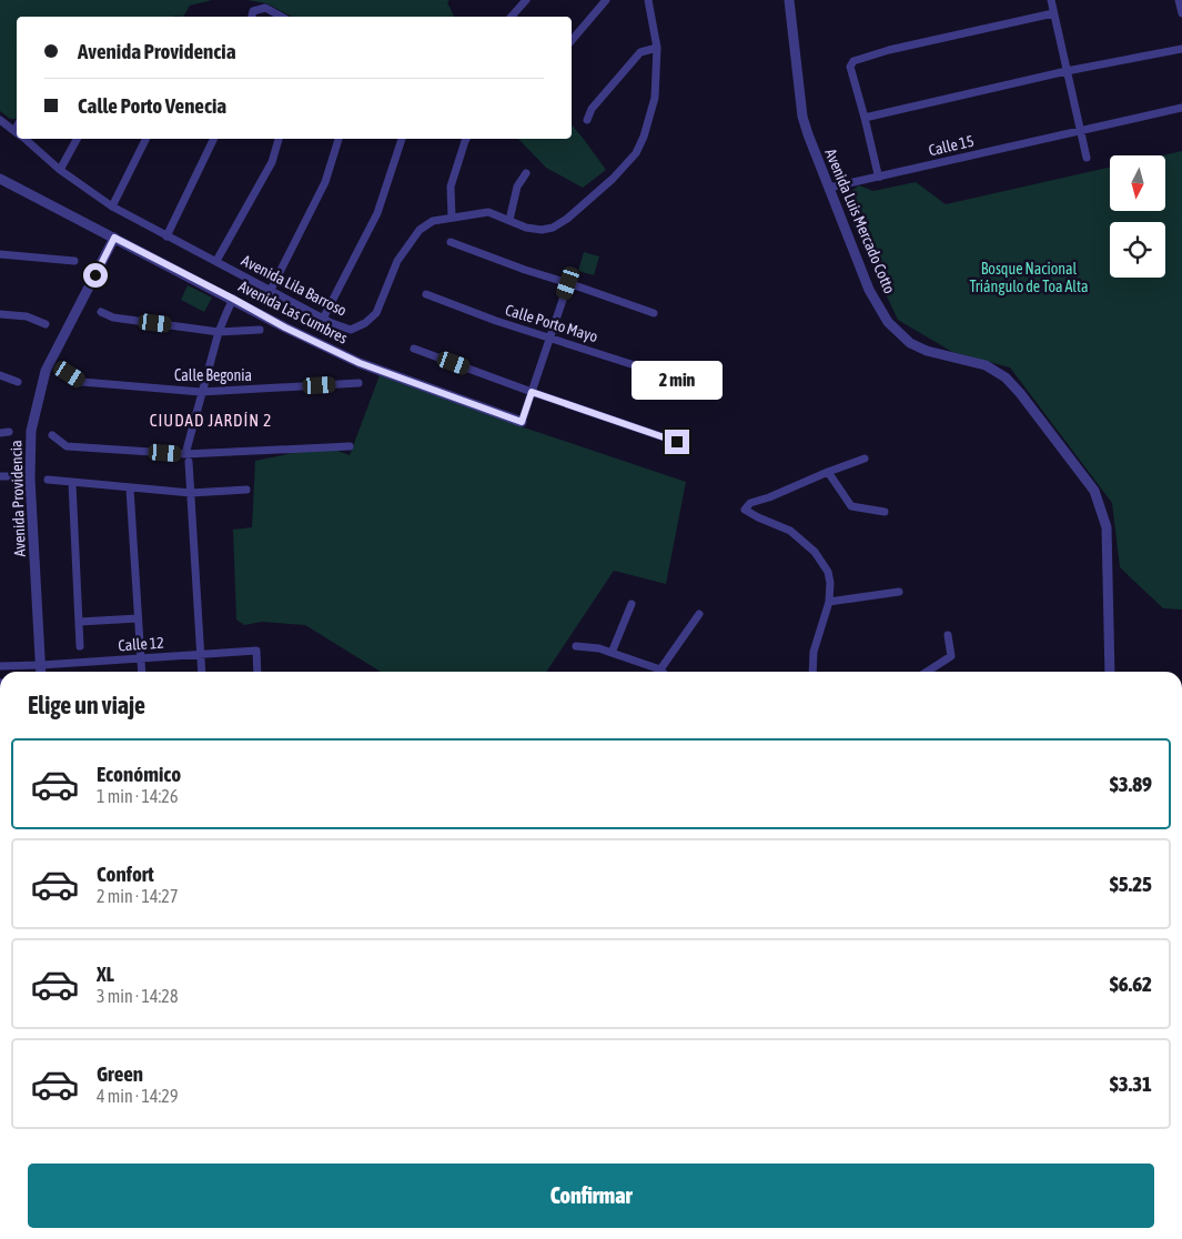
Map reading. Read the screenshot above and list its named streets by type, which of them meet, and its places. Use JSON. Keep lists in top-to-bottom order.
{
  "streets": {
    "street": [
      "Calle 15",
      "Avenida Luis Mercado Cotto",
      "Avenida Lila Barroso",
      "Avenida Las Cumbres",
      "Calle Porto Mayo",
      "Calle Begonia",
      "Avenida Providencia",
      "Calle 12"
    ]
  },
  "crossings": [
    ["Calle 15", "Avenida Luis Mercado Cotto"],
    ["Avenida Las Cumbres", "Avenida Providencia"],
    ["Avenida Providencia", "Calle 12"]
  ],
  "districts": ["CIUDAD JARDÍN 2"],
  "parks": ["Bosque Nacional Triángulo de Toa Alta"],
  "north": "bottom",
  "page": {
    "banner": ["Avenida Providencia", "Calle Porto Venecia"],
    "bubble": "2 min",
    "heading": "Elige un viaje",
    "list": [
      {
        "name": "Económico",
        "note": "1 min · 14:26",
        "value": "$3.89"
      },
      {
        "name": "Confort",
        "note": "2 min · 14:27",
        "value": "$5.25"
      },
      {
        "name": "XL",
        "note": "3 min · 14:28",
        "value": "$6.62"
      },
      {
        "name": "Green",
        "note": "4 min · 14:29",
        "value": "$3.31"
      }
    ],
    "buttons": "Confirmar"
  }
}
